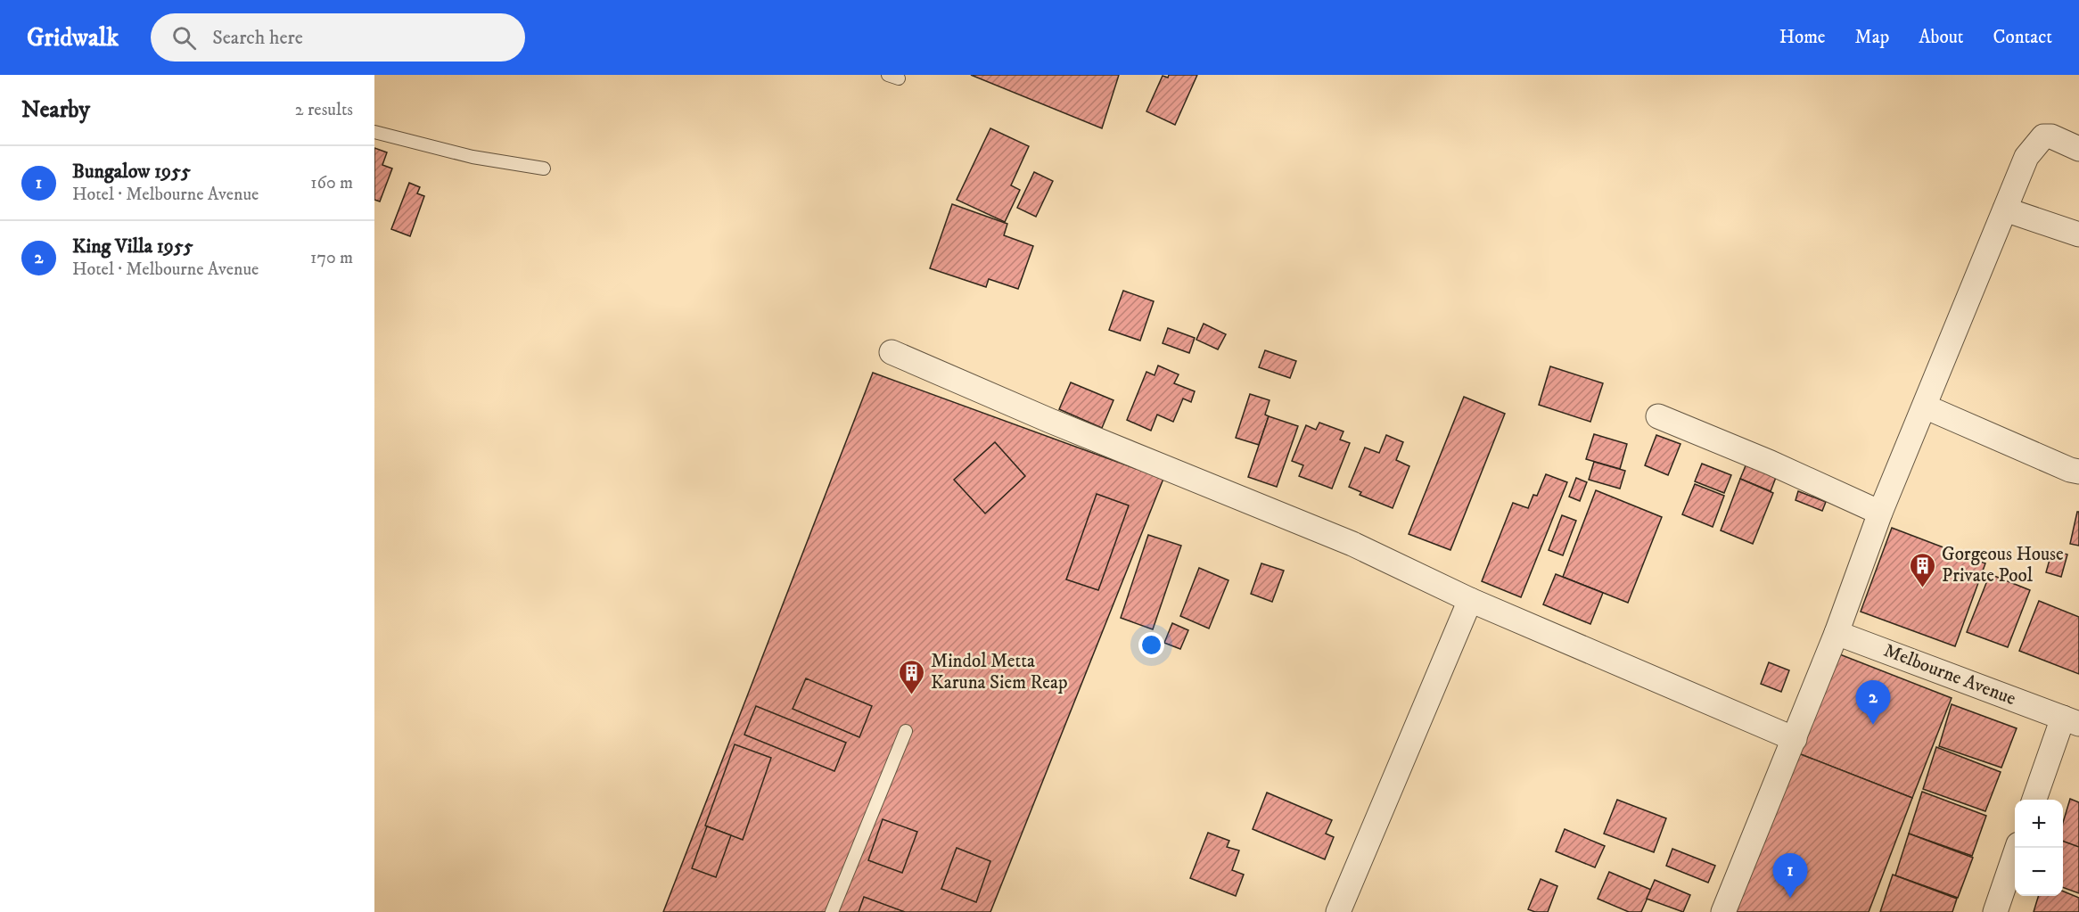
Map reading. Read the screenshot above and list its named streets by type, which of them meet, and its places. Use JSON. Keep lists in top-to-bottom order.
{
  "streets": {
    "street": ["Melbourne Avenue"]
  },
  "places": {
    "building": ["Gorgeous House Private Pool", "Mindol Metta Karuna Siem Reap"]
  },
  "page": {
    "header": "Gridwalk",
    "search": "Search here",
    "nav": [
      "Home",
      "Map",
      "About",
      "Contact"
    ],
    "heading": ["Nearby", "2 results"],
    "list": [
      {
        "mark": "1",
        "name": "Bungalow 1955",
        "note": "Hotel · Melbourne Avenue",
        "value": "160 m"
      },
      {
        "mark": "2",
        "name": "King Villa 1955",
        "note": "Hotel · Melbourne Avenue",
        "value": "170 m"
      }
    ],
    "pins": ["2", "1"],
    "map_buttons": ["+", "−"]
  }
}
